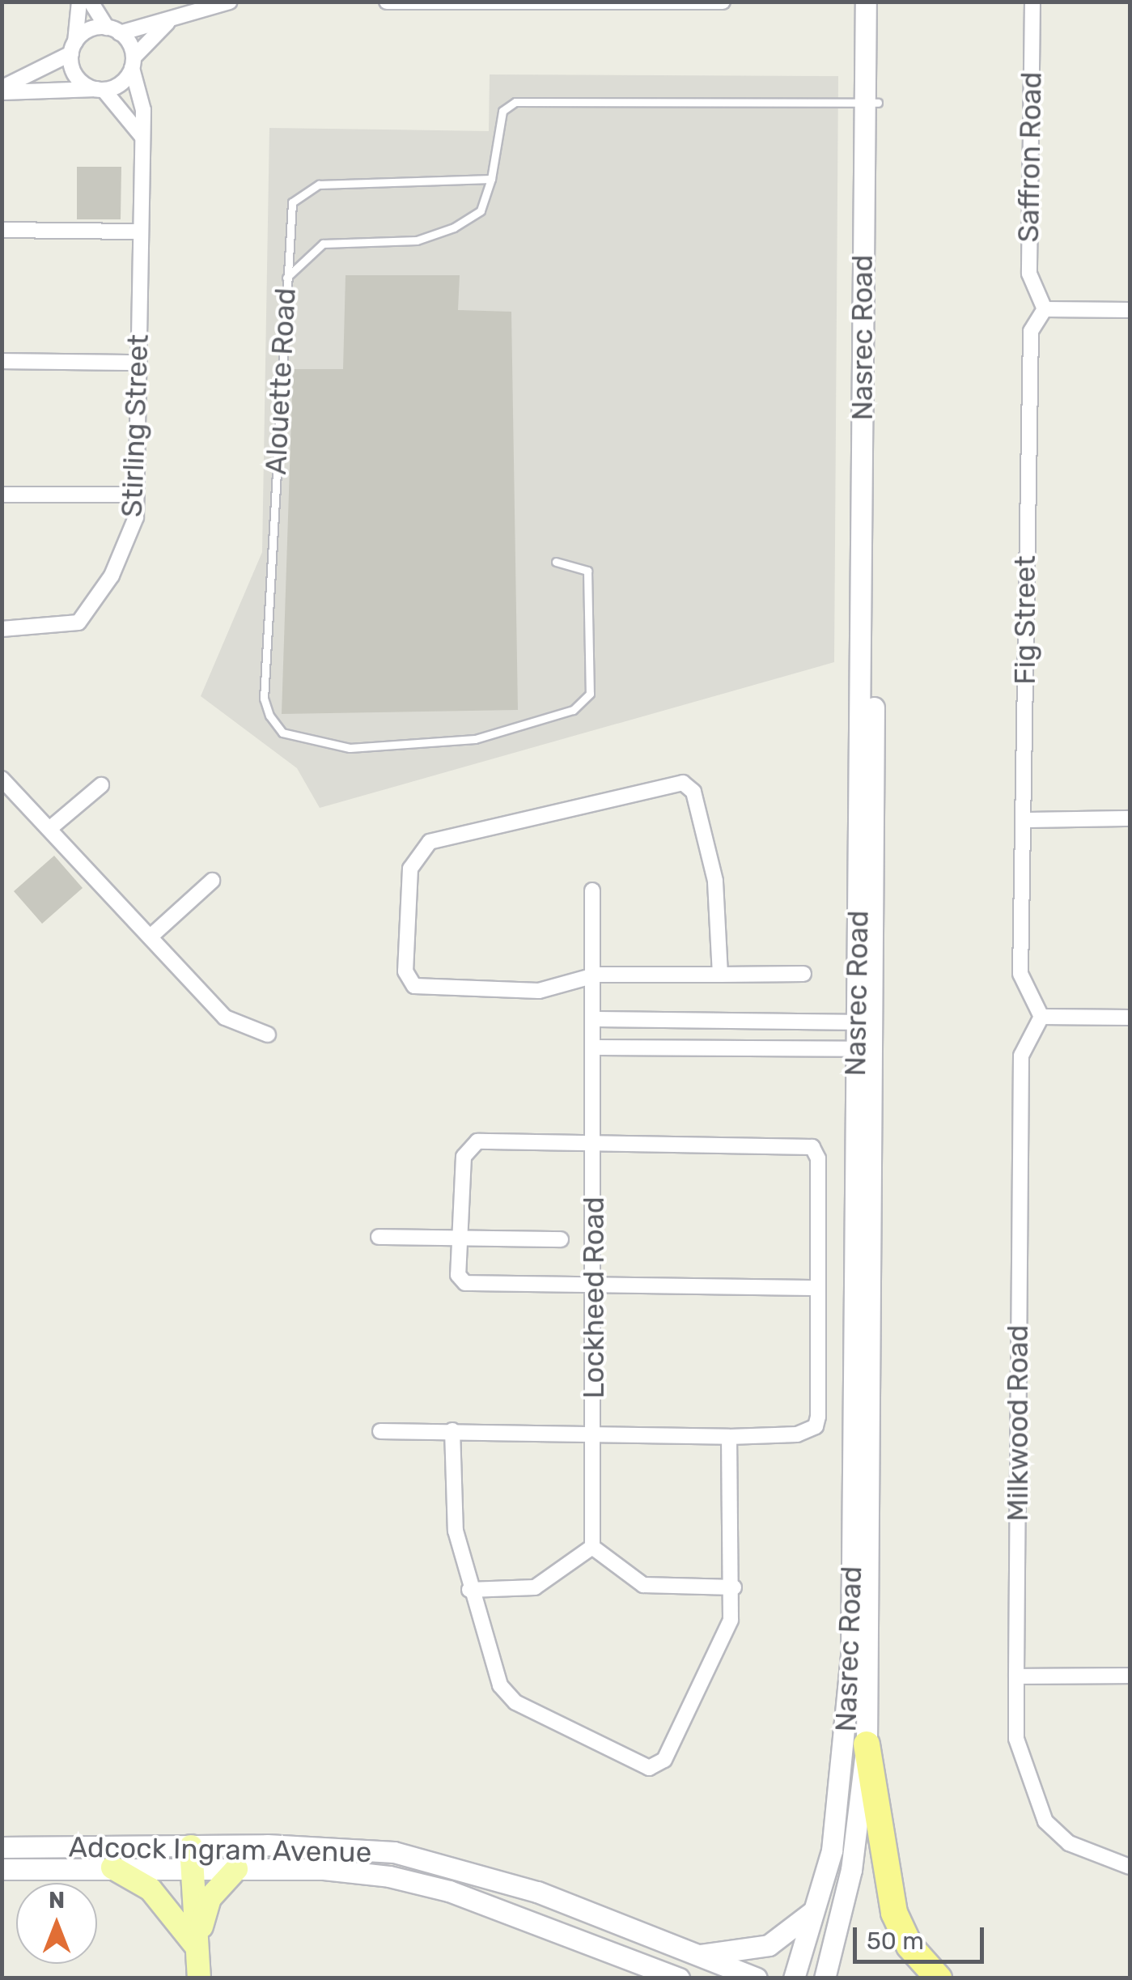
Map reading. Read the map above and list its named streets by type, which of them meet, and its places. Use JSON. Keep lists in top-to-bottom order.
{
  "streets": {
    "main road": ["Nasrec Road", "Adcock Ingram Avenue"],
    "street": [
      "Saffron Road",
      "Stirling Street",
      "Fig Street",
      "Lockheed Road",
      "Milkwood Road"
    ],
    "lane": ["Alouette Road"]
  },
  "crossings": [
    ["Saffron Road", "Fig Street"],
    ["Fig Street", "Milkwood Road"]
  ],
  "scale_bar": "50 m",
  "north": "top"
}
